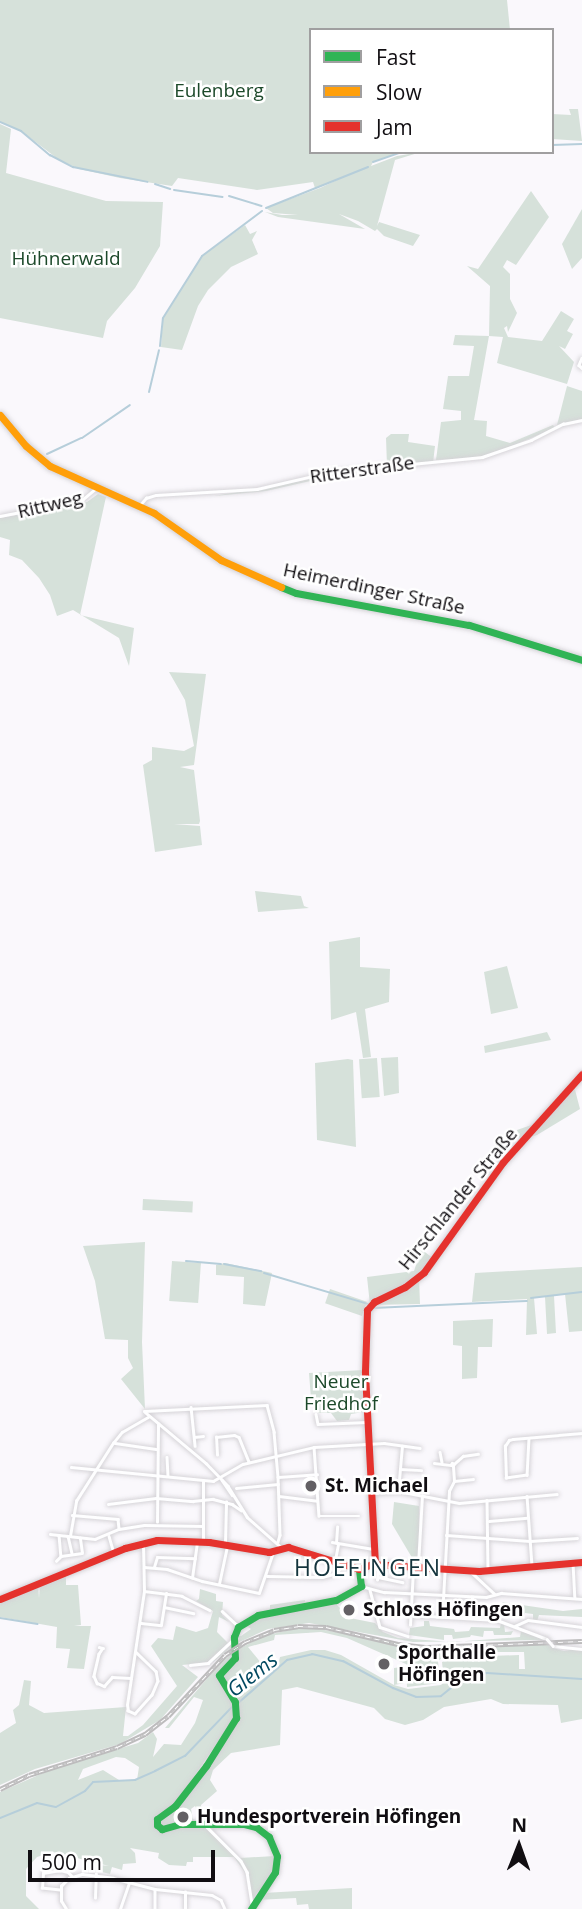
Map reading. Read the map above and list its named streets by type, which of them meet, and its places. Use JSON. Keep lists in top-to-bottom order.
{
  "streets": {
    "main road": ["Heimerdinger Straße", "Hirschlander Straße"],
    "street": ["Ritterstraße", "Rittweg"]
  },
  "crossings": [
    ["Ritterstraße", "Heimerdinger Straße"],
    ["Rittweg", "Heimerdinger Straße"]
  ],
  "districts": ["HOEFINGEN"],
  "water": ["Glems"],
  "parks": ["Eulenberg", "Hühnerwald", "Neuer Friedhof"],
  "places": [
    "St. Michael",
    "Schloss Höfingen",
    "Sporthalle Höfingen",
    "Hundesportverein Höfingen"
  ],
  "legend": ["Fast", "Slow", "Jam"],
  "scale_bar": "500 m",
  "north": "top"
}
